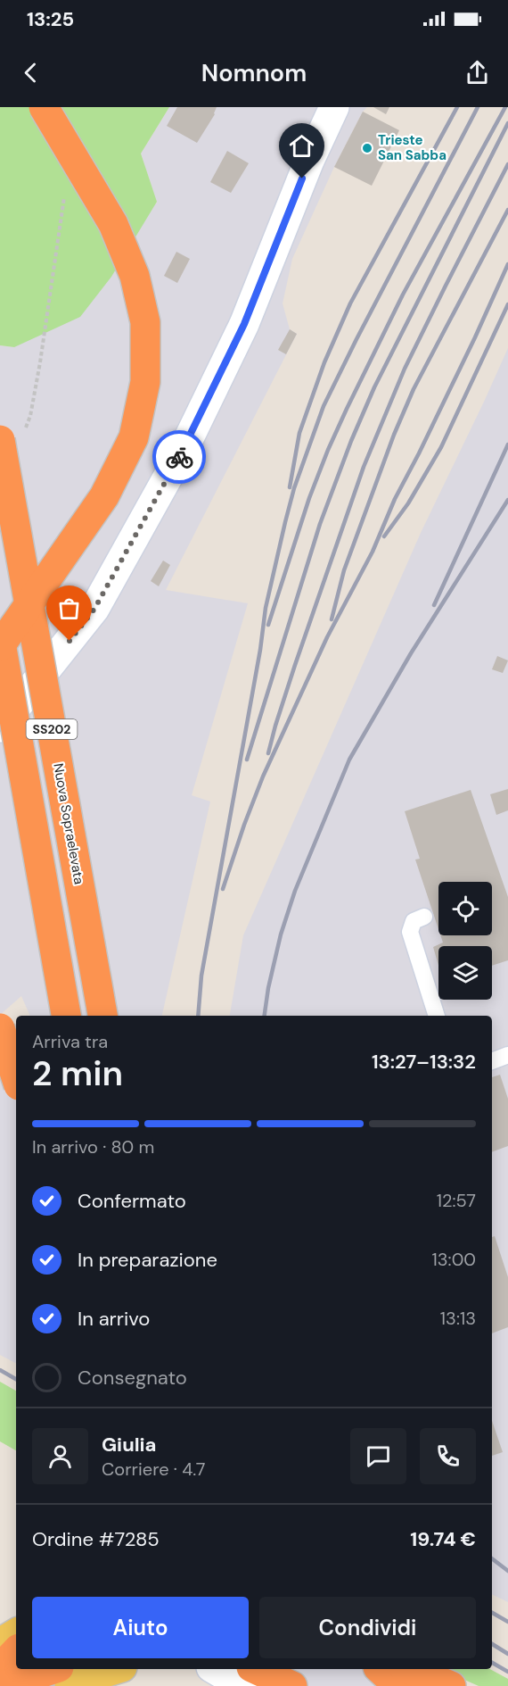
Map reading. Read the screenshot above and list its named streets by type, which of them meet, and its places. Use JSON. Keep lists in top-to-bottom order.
{
  "streets": {
    "highway": ["SS202", "Nuova Sopraelevata"]
  },
  "places": ["Trieste San Sabba"],
  "page": {
    "status": "13:25",
    "header": "Nomnom",
    "heading": ["2 min", "Arriva tra", "13:27–13:32"],
    "panel": [
      "Giulia",
      "Corriere · 4.7",
      "Ordine #7285",
      "19.74 €"
    ],
    "bar": "In arrivo · 80 m",
    "list": [
      ["Confermato", "12:57"],
      ["In preparazione", "13:00"],
      ["In arrivo", "13:13"],
      "Consegnato"
    ],
    "buttons": ["Aiuto", "Condividi"]
  }
}
